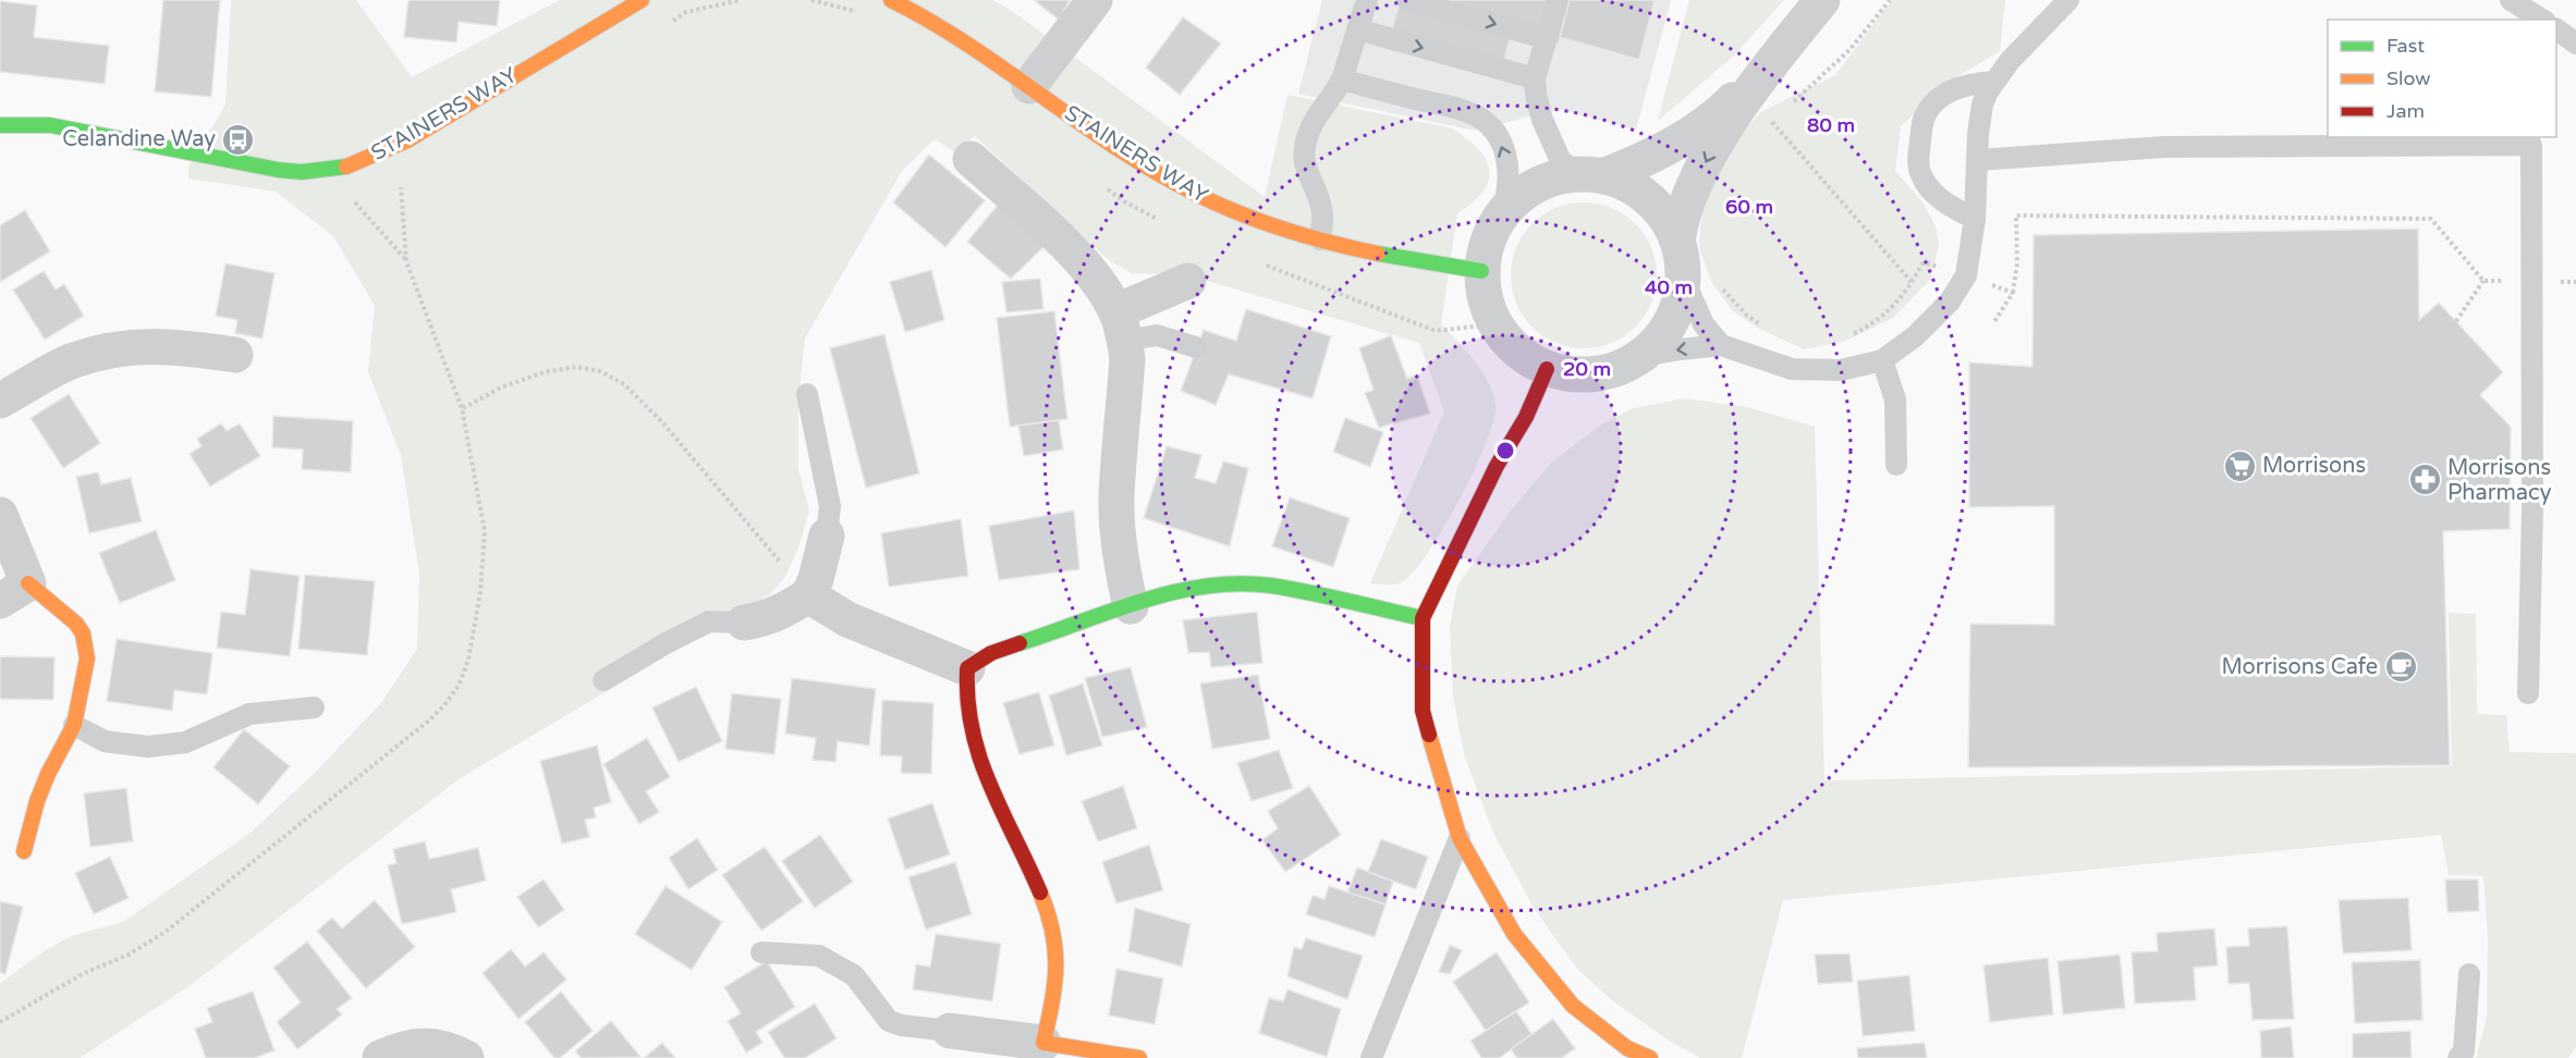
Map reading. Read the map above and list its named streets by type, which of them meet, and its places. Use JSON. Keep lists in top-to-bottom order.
{
  "streets": {
    "street": ["STAINERS WAY"]
  },
  "places": {
    "bus stop": ["Celandine Way"],
    "supermarket": ["Morrisons"],
    "pharmacy": ["Morrisons Pharmacy"],
    "cafe": ["Morrisons Cafe"]
  },
  "legend": ["Fast", "Slow", "Jam"],
  "rings": [
    "80 m",
    "60 m",
    "40 m",
    "20 m"
  ]
}
